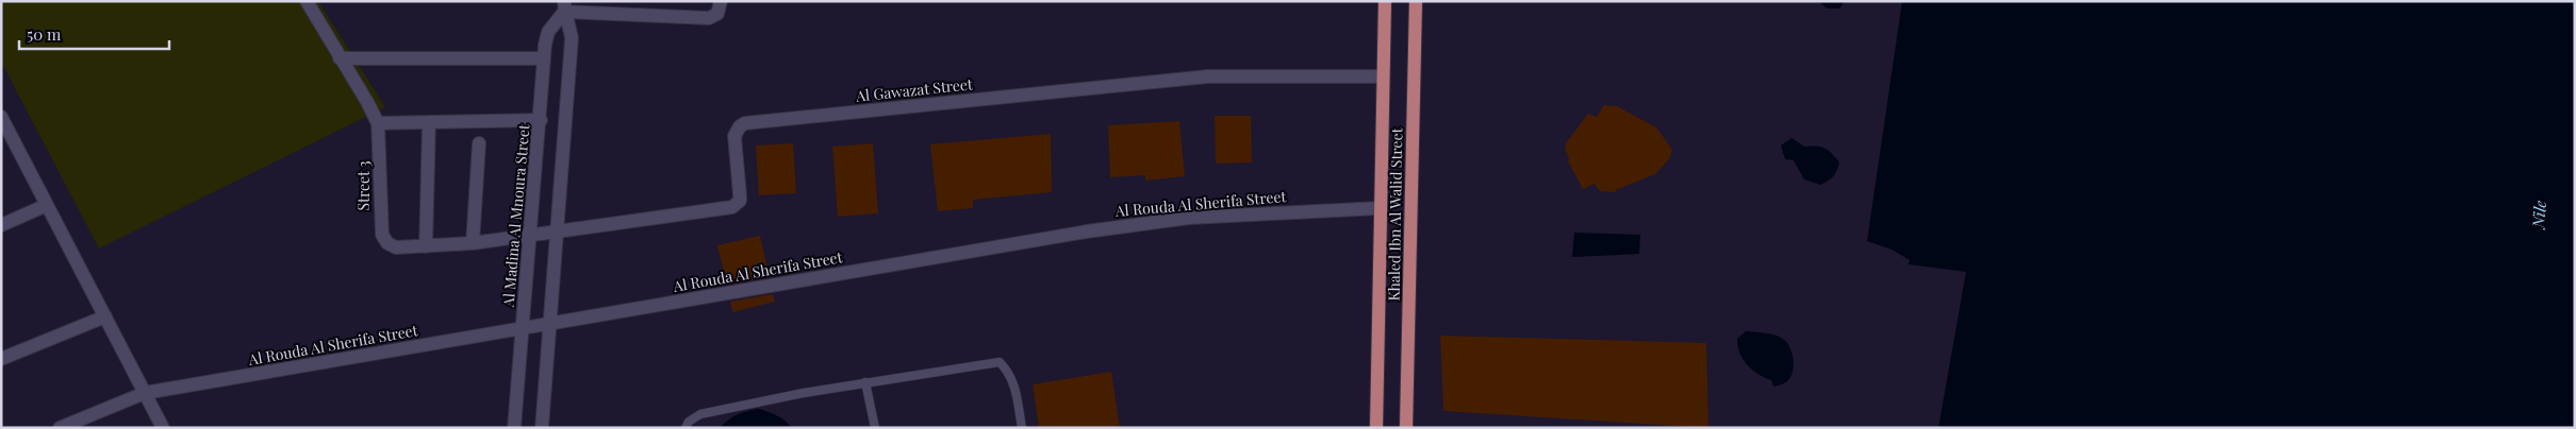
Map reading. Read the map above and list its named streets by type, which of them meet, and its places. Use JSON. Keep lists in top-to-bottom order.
{
  "streets": {
    "main road": ["Khaled Ibn Al Walid Street"],
    "street": [
      "Al Gawazat Street",
      "Street 3",
      "Al Rouda Al Sherifa Street",
      "Al Madina Al Mnoura Street"
    ]
  },
  "crossings": [
    ["Al Gawazat Street", "Street 3"],
    ["Al Gawazat Street", "Khaled Ibn Al Walid Street"],
    ["Al Gawazat Street", "Al Madina Al Mnoura Street"],
    ["Street 3", "Al Madina Al Mnoura Street"],
    ["Al Rouda Al Sherifa Street", "Khaled Ibn Al Walid Street"],
    ["Al Rouda Al Sherifa Street", "Al Madina Al Mnoura Street"]
  ],
  "water": ["Nile"],
  "scale_bar": "50 m"
}
